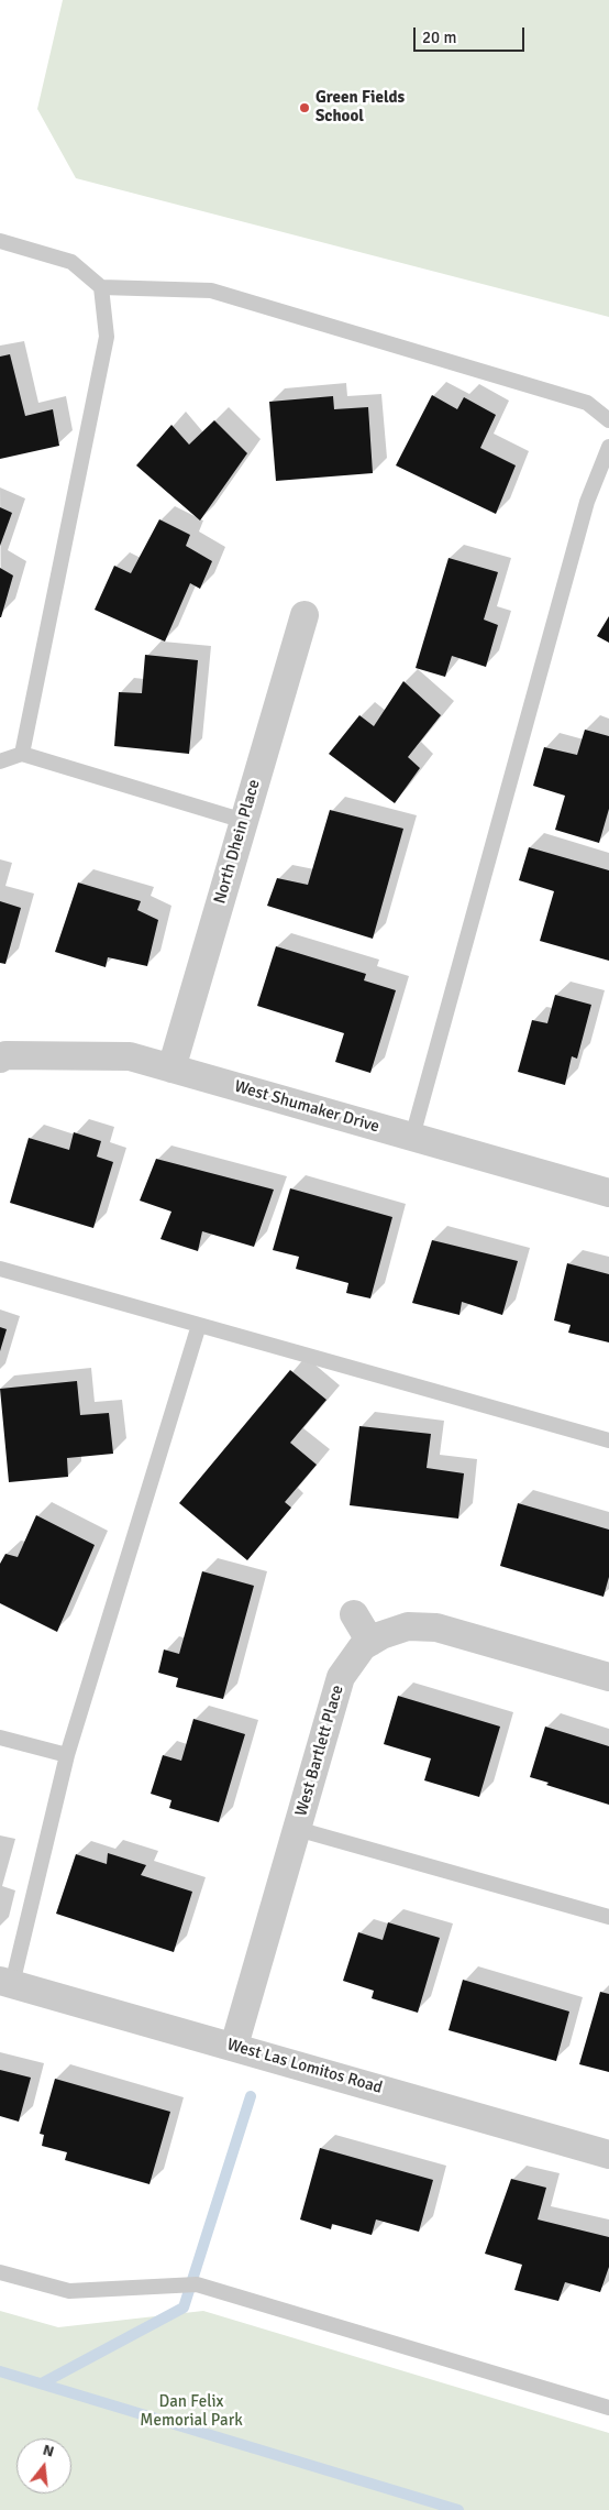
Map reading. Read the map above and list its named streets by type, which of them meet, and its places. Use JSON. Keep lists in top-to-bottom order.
{
  "streets": {
    "street": [
      "North Dhein Place",
      "West Shumaker Drive",
      "West Bartlett Place",
      "West Las Lomitos Road"
    ]
  },
  "crossings": [
    ["North Dhein Place", "West Shumaker Drive"],
    ["West Bartlett Place", "West Las Lomitos Road"]
  ],
  "parks": ["Dan Felix Memorial Park"],
  "places": ["Green Fields School"],
  "scale_bar": "20 m",
  "north": "top"
}
